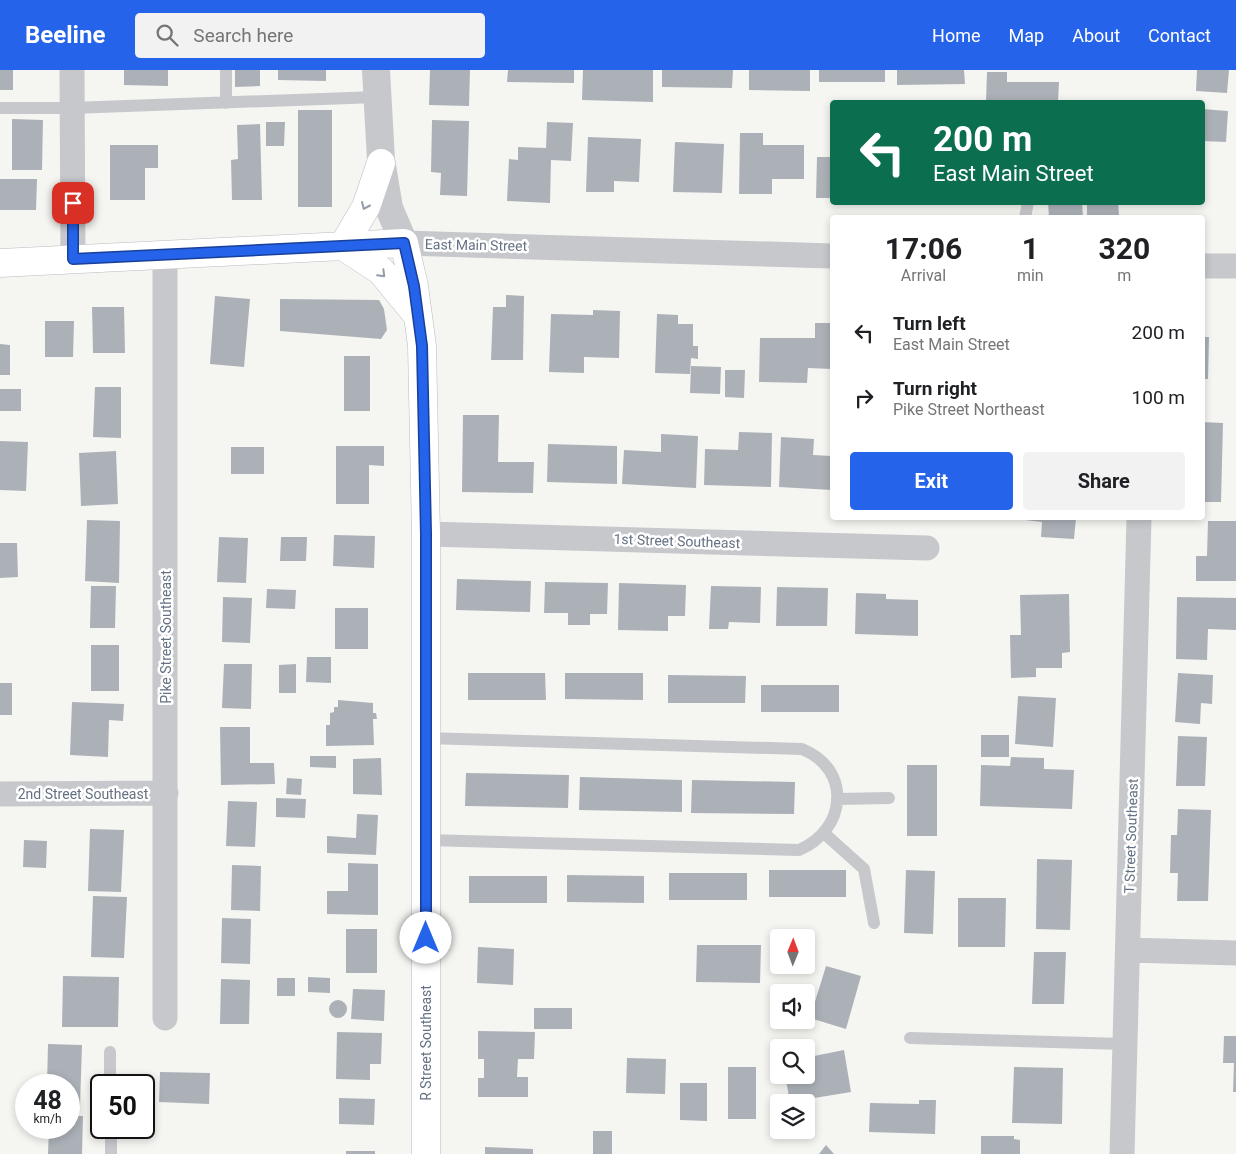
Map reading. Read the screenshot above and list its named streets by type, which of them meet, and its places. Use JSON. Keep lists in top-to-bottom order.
{
  "streets": {
    "main road": ["East Main Street", "R Street Southeast"],
    "street": [
      "1st Street Southeast",
      "Pike Street Southeast",
      "2nd Street Southeast",
      "T Street Southeast"
    ]
  },
  "crossings": [
    ["East Main Street", "Pike Street Southeast"],
    ["East Main Street", "R Street Southeast"],
    ["1st Street Southeast", "R Street Southeast"],
    ["Pike Street Southeast", "2nd Street Southeast"]
  ],
  "north": "top",
  "page": {
    "header": "Beeline",
    "search": "Search here",
    "nav": [
      "Home",
      "Map",
      "About",
      "Contact"
    ],
    "turn": ["200 m", "East Main Street"],
    "eta": [
      "17:06",
      "Arrival",
      "1",
      "min",
      "320",
      "m"
    ],
    "list": [
      {
        "name": "Turn left",
        "note": "East Main Street",
        "value": "200 m"
      },
      {
        "name": "Turn right",
        "note": "Pike Street Northeast",
        "value": "100 m"
      }
    ],
    "buttons": ["Exit", "Share"],
    "speed": "48 km/h",
    "limit": "50"
  }
}
